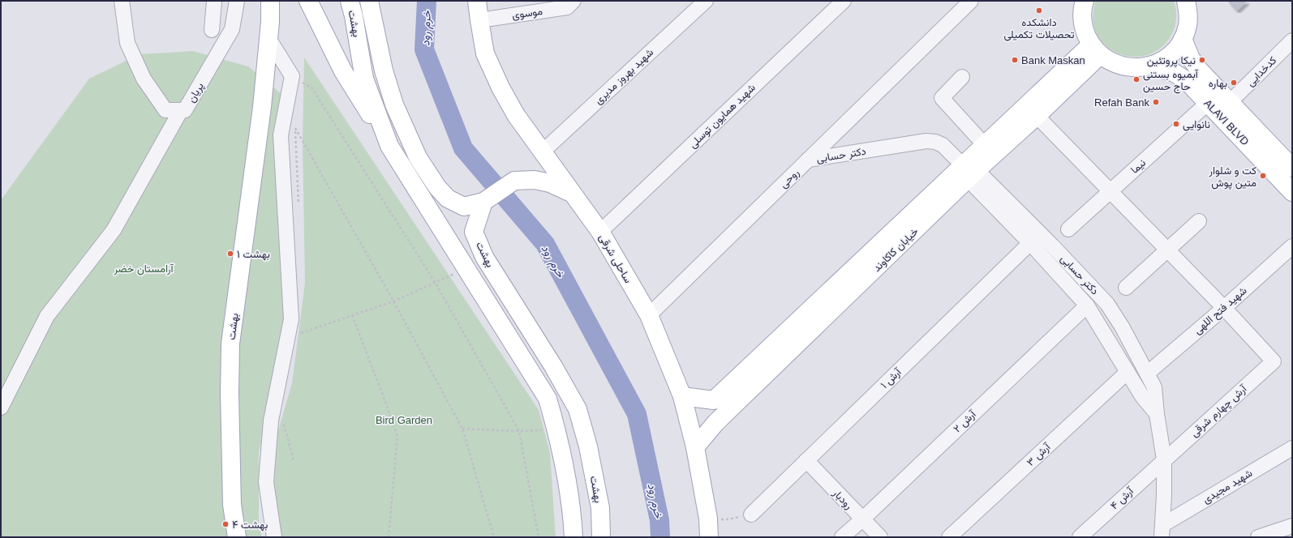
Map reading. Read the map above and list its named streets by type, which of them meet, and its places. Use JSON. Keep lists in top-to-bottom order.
{
  "streets": {
    "main road": [
      "بهشت",
      "ALAVI BLVD",
      "خیابان کاکاوند",
      "ساحلی شرقی"
    ],
    "street": [
      "موسوی",
      "کدخدایی",
      "شهید بهروز مدیری",
      "پریان",
      "شهید همایون توسلی",
      "دکتر حسابی",
      "نیما",
      "روحی",
      "شهید فتح اللهی",
      "آرش ۱",
      "آرش چهارم شرقی",
      "آرش ۲",
      "آرش ۳",
      "شهید مجیدی",
      "آرش ۴",
      "رودبار"
    ]
  },
  "crossings": [
    ["موسوی", "ساحلی شرقی"],
    ["کدخدایی", "ALAVI BLVD"],
    ["شهید بهروز مدیری", "ساحلی شرقی"],
    ["شهید همایون توسلی", "ساحلی شرقی"],
    ["ALAVI BLVD", "نیما"],
    ["دکتر حسابی", "روحی"],
    ["دکتر حسابی", "خیابان کاکاوند"],
    ["دکتر حسابی", "شهید فتح اللهی"],
    ["دکتر حسابی", "آرش ۱"],
    ["دکتر حسابی", "آرش چهارم شرقی"],
    ["دکتر حسابی", "آرش ۲"],
    ["دکتر حسابی", "آرش ۳"],
    ["دکتر حسابی", "شهید مجیدی"],
    ["دکتر حسابی", "آرش ۴"],
    ["روحی", "ساحلی شرقی"],
    ["خیابان کاکاوند", "ساحلی شرقی"],
    ["شهید فتح اللهی", "آرش چهارم شرقی"],
    ["آرش ۱", "رودبار"],
    ["آرش چهارم شرقی", "آرش ۴"],
    ["آرش ۲", "رودبار"]
  ],
  "water": ["خرم رود"],
  "parks": ["آرامستان خضر", "Bird Garden"],
  "places": [
    "دانشکده تحصیلات تکمیلی",
    "Bank Maskan",
    "نیکا پروتئین",
    "آبمیوه بستنی حاج حسین",
    "بهاره",
    "Refah Bank",
    "نانوایی",
    "کت و شلوار متین پوش",
    "بهشت ۱",
    "بهشت ۴"
  ]
}
